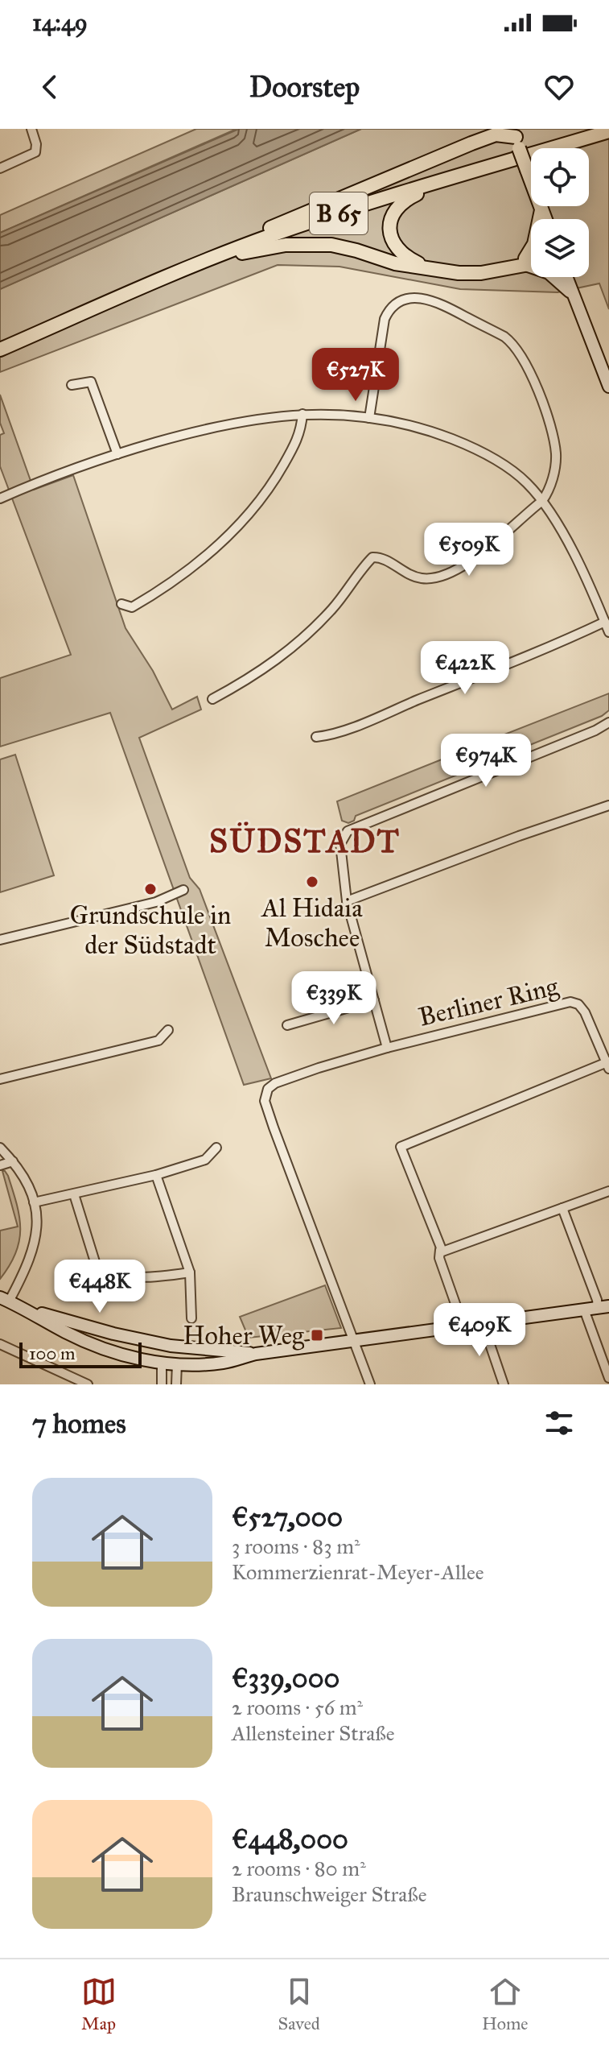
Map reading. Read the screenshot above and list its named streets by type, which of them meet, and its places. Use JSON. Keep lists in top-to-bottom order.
{
  "streets": {
    "main road": ["B 65"],
    "street": ["Berliner Ring"]
  },
  "districts": ["SÜDSTADT"],
  "places": {
    "other": ["Al Hidaia Moschee", "Grundschule in der Südstadt"],
    "transit": ["Hoher Weg"]
  },
  "scale_bar": "100 m",
  "page": {
    "status": "14:49",
    "header": "Doorstep",
    "price": [
      "€527K",
      "€509K",
      "€422K",
      "€974K",
      "€339K",
      "€448K",
      "€409K"
    ],
    "scale": "100 m",
    "heading": "7 homes",
    "list": [
      {
        "name": "€527,000",
        "note": "3 rooms · 83 m² · Kommerzienrat-Meyer-Allee"
      },
      {
        "name": "€339,000",
        "note": "2 rooms · 56 m² · Allensteiner Straße"
      },
      {
        "name": "€448,000",
        "note": "2 rooms · 80 m² · Braunschweiger Straße"
      }
    ],
    "tabs": ["Map", "Saved", "Home"]
  }
}
